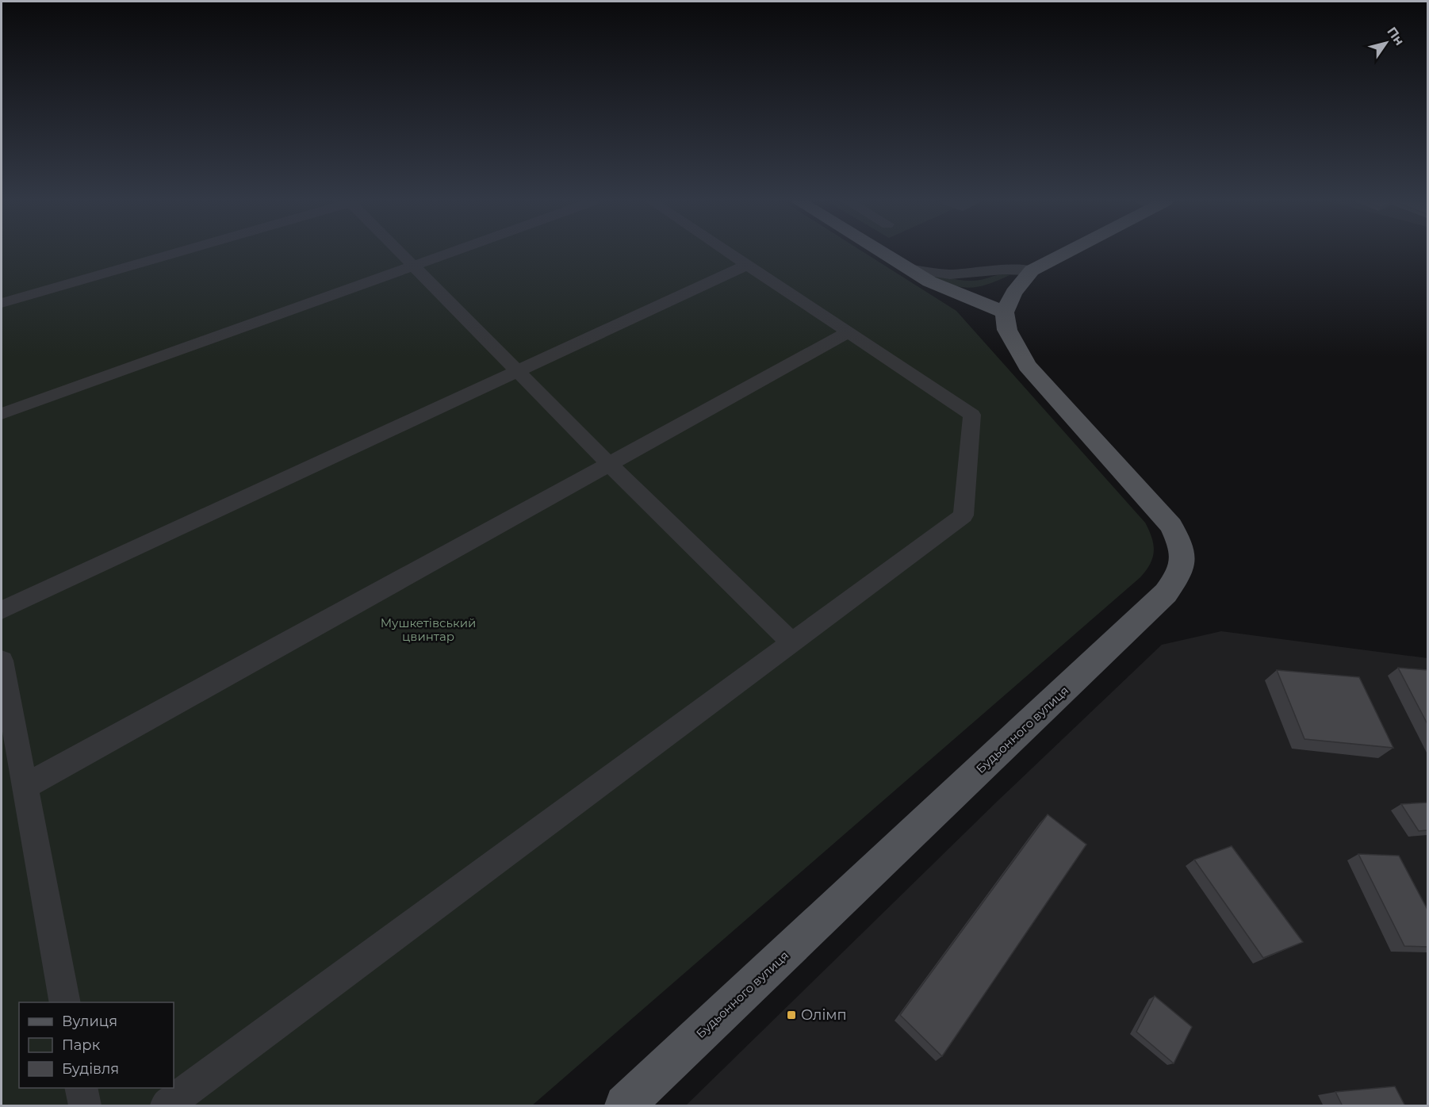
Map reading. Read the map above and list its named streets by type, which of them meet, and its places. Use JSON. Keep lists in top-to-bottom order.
{
  "streets": {
    "main road": ["Будьонного вулиця"]
  },
  "parks": ["Мушкетівський цвинтар"],
  "places": {
    "transit": ["Олімп"]
  },
  "legend": ["Вулиця", "Парк", "Будівля"],
  "north": "top right"
}
